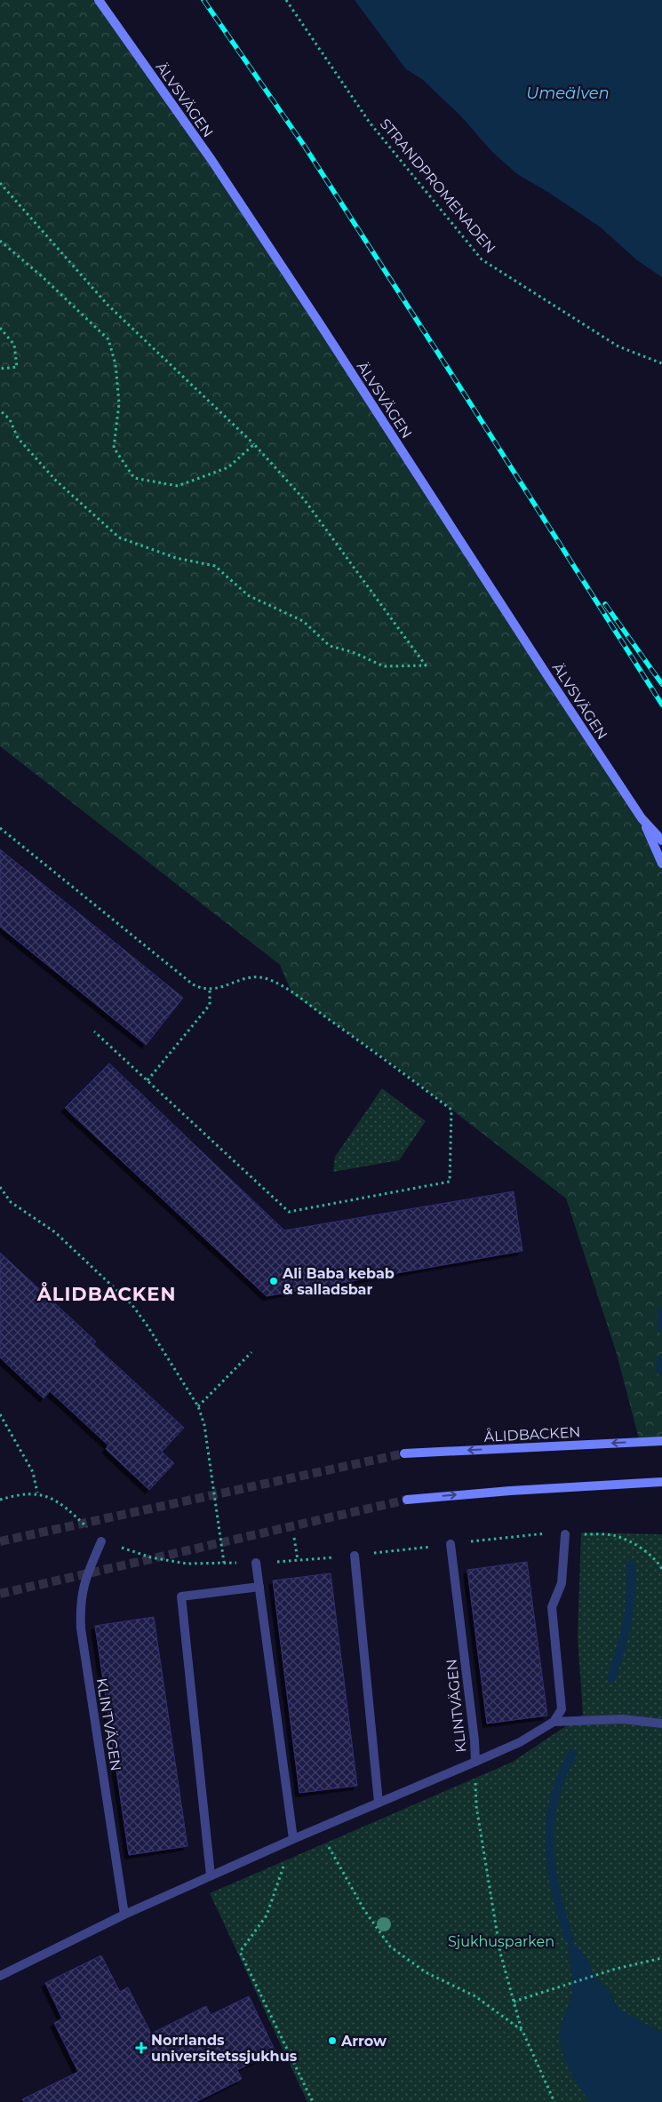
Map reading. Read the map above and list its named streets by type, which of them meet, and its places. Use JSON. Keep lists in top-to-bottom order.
{
  "streets": {
    "main road": ["ÄLVSVÄGEN", "ÅLIDBACKEN"],
    "street": ["KLINTVÄGEN"],
    "path": ["STRANDPROMENADEN"]
  },
  "districts": ["ÅLIDBACKEN"],
  "water": ["Umeälven"],
  "parks": ["Sjukhusparken"],
  "places": {
    "other": ["Ali Baba kebab & salladsbar", "Arrow"],
    "health": ["Norrlands universitetssjukhus"]
  }
}
